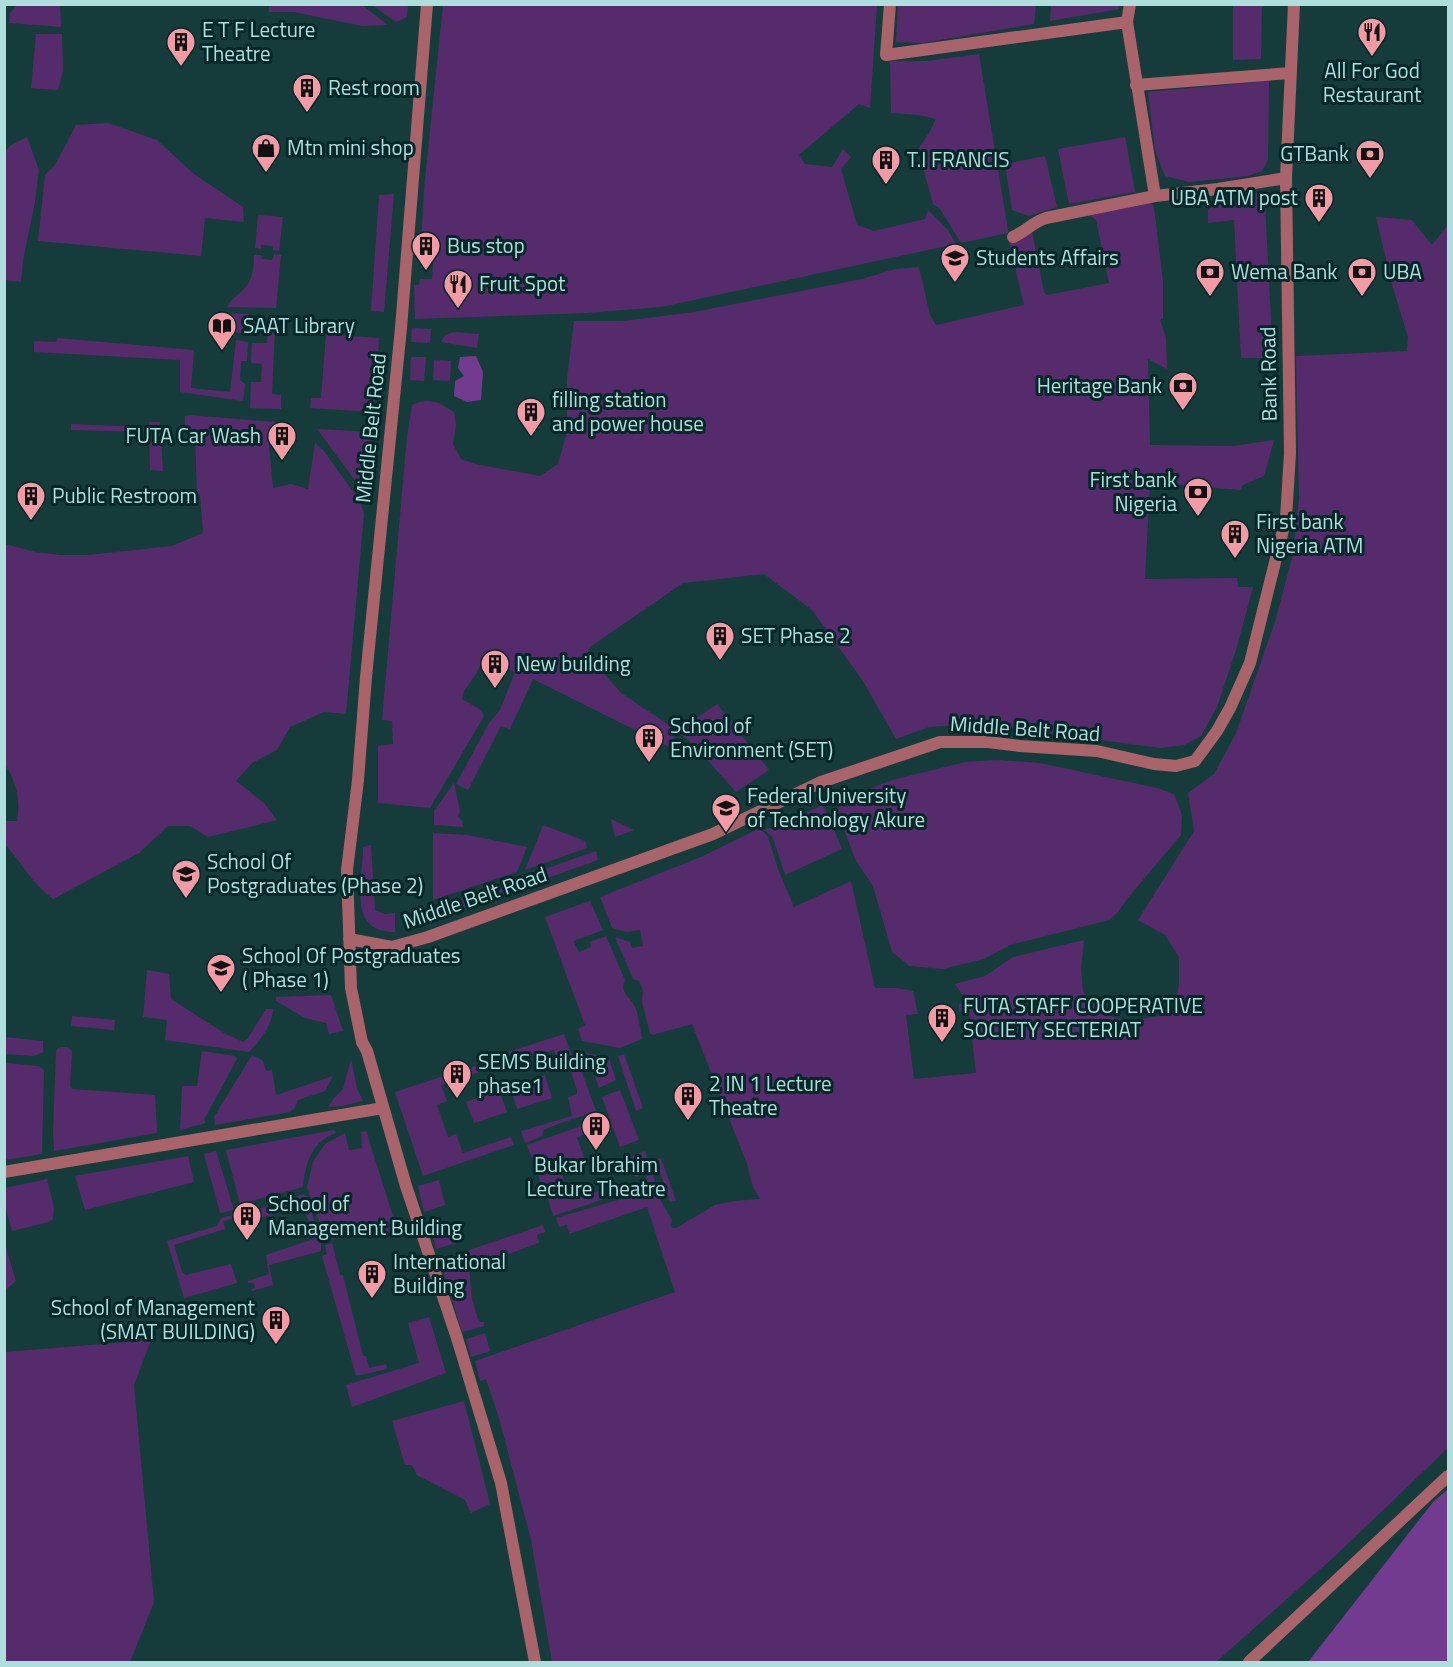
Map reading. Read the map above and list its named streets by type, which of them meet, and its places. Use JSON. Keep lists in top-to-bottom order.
{
  "streets": {
    "street": ["Bank Road", "Middle Belt Road"]
  },
  "crossings": [
    ["Bank Road", "Middle Belt Road"]
  ],
  "places": {
    "restaurant": ["All For God Restaurant", "Fruit Spot"],
    "building": [
      "E T F Lecture Theatre",
      "Rest room",
      "T.I FRANCIS",
      "UBA ATM post",
      "Bus stop",
      "filling station and power house",
      "FUTA Car Wash",
      "Public Restroom",
      "First bank Nigeria ATM",
      "SET Phase 2",
      "New building",
      "School of Environment (SET)",
      "FUTA STAFF COOPERATIVE SOCIETY SECTERIAT",
      "SEMS Building phase1",
      "2 IN 1 Lecture Theatre",
      "Bukar Ibrahim Lecture Theatre",
      "School of Management Building",
      "International Building",
      "School of Management (SMAT BUILDING)"
    ],
    "shop": ["Mtn mini shop"],
    "bank": [
      "GTBank",
      "Wema Bank",
      "UBA",
      "Heritage Bank",
      "First bank Nigeria"
    ],
    "school or university": [
      "Students Affairs",
      "Federal University of Technology Akure",
      "School Of Postgraduates (Phase 2)",
      "School Of Postgraduates ( Phase 1)"
    ],
    "library": ["SAAT Library"]
  }
}
